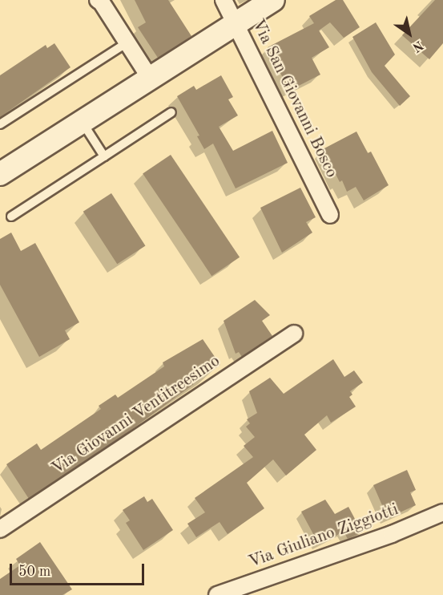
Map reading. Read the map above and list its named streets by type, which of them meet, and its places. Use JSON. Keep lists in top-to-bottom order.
{
  "streets": {
    "street": ["Via San Giovanni Bosco", "Via Giovanni Ventitreesimo", "Via Giuliano Ziggiotti"]
  },
  "scale_bar": "50 m",
  "north": "bottom right"
}
